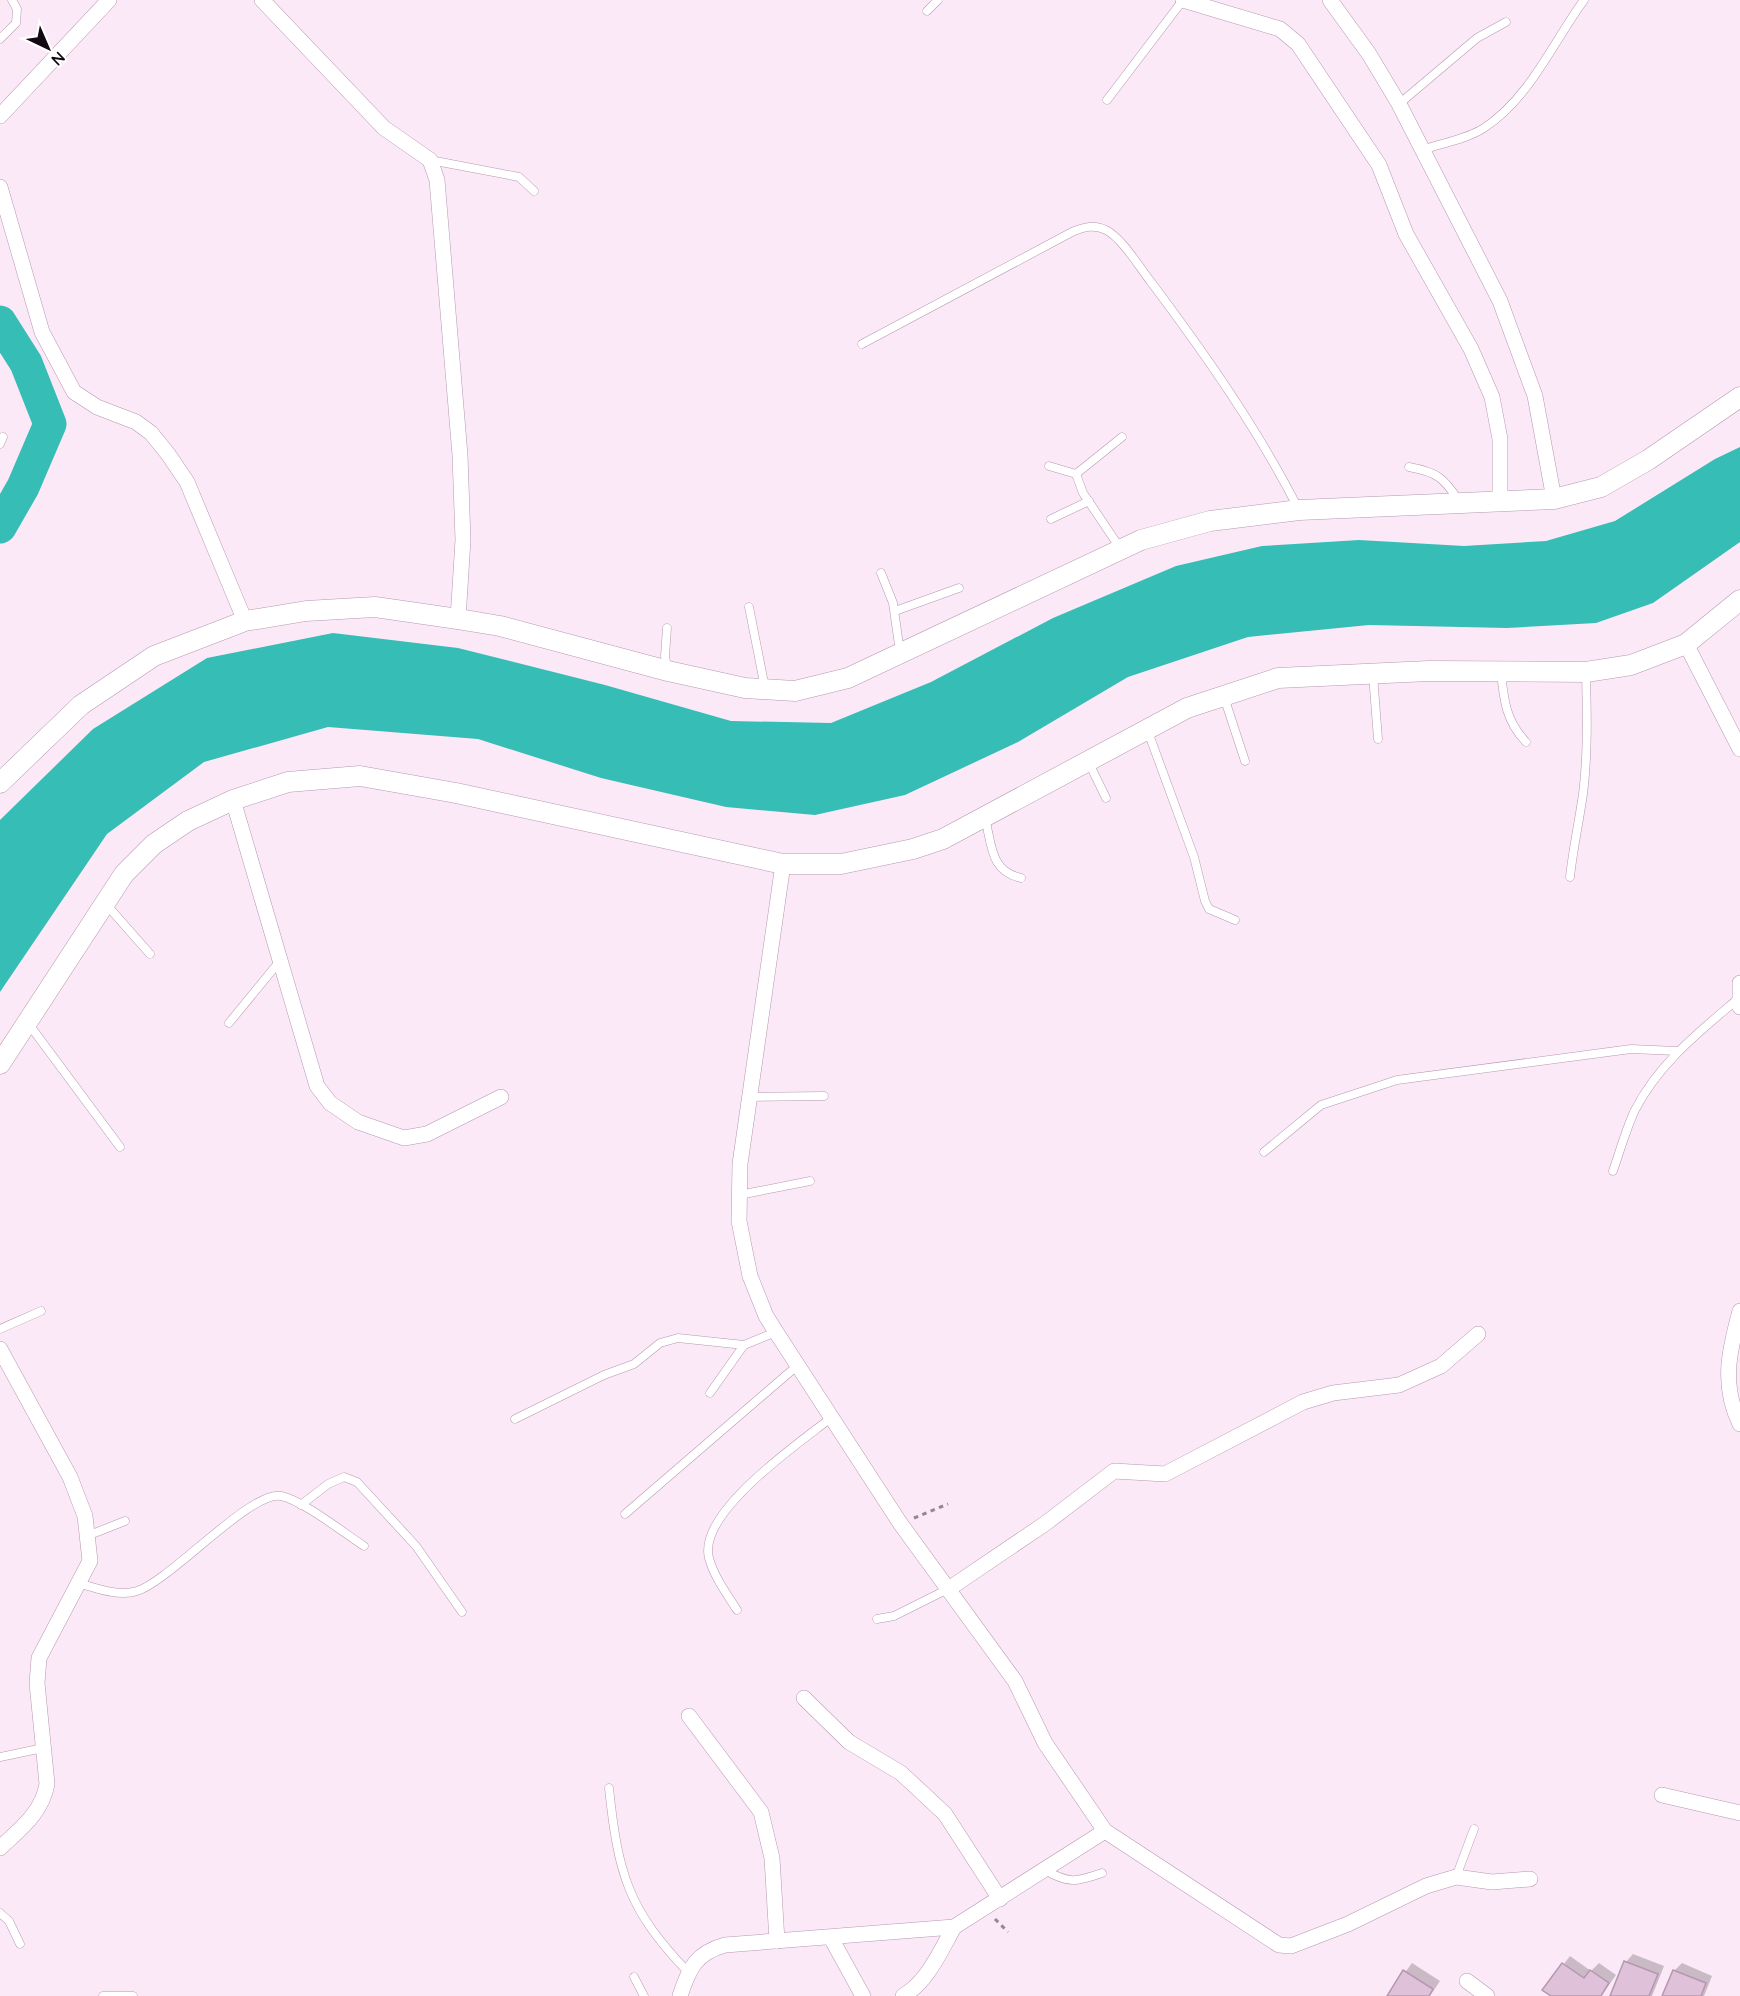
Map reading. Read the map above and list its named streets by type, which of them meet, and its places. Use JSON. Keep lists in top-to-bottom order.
{
  "north": "bottom right"
}
